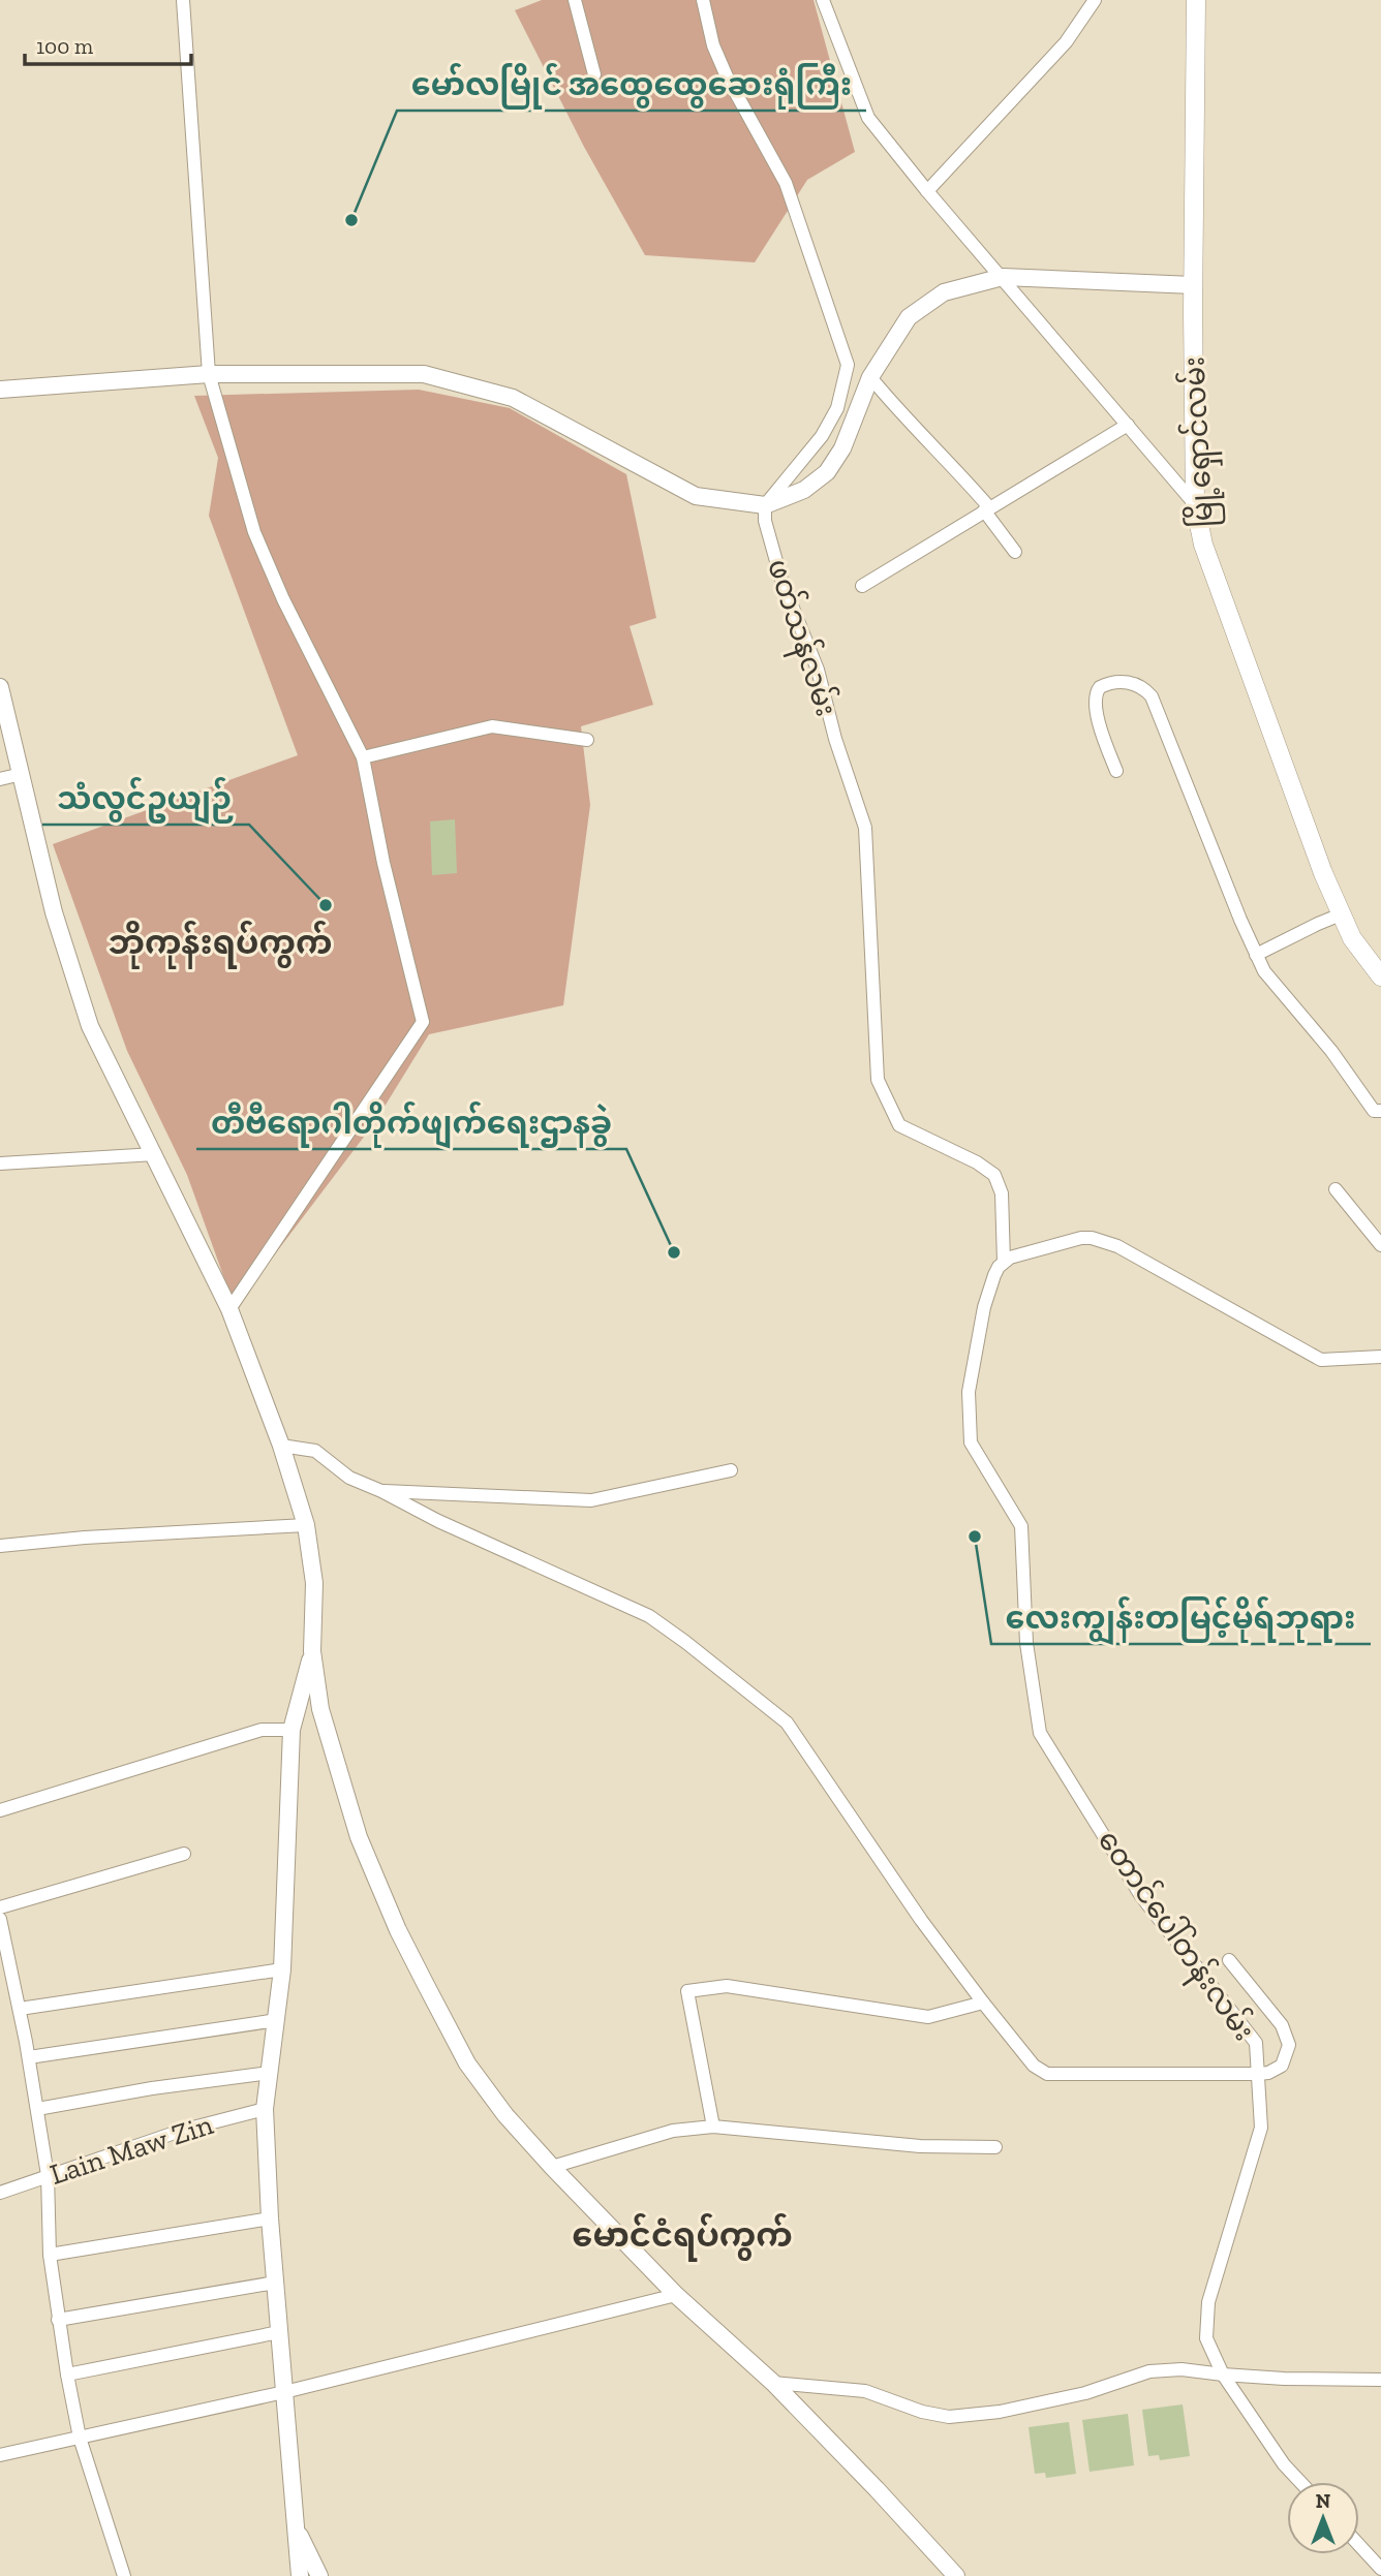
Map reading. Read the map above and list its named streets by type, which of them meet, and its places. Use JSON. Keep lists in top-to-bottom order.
{
  "streets": {
    "highway": ["မြို့ရှောင်လမ်း"],
    "street": ["ဖတ်သန်လမ်း", "တောင်ပေါ်တန်းလမ်း", "Lain Maw Zin"]
  },
  "crossings": [
    ["ဖတ်သန်လမ်း", "တောင်ပေါ်တန်းလမ်း"]
  ],
  "districts": ["ဘိုကုန်းရပ်ကွက်", "မောင်ငံရပ်ကွက်"],
  "places": [
    "မော်လမြိုင် အထွေထွေဆေးရုံကြီး",
    "သံလွင်ဥယျဉ်",
    "တီဗီရောဂါတိုက်ဖျက်ရေးဌာနခွဲ",
    "လေးကျွန်းတမြင့်မိုရ်ဘုရား"
  ],
  "scale_bar": "100 m",
  "north": "top"
}
